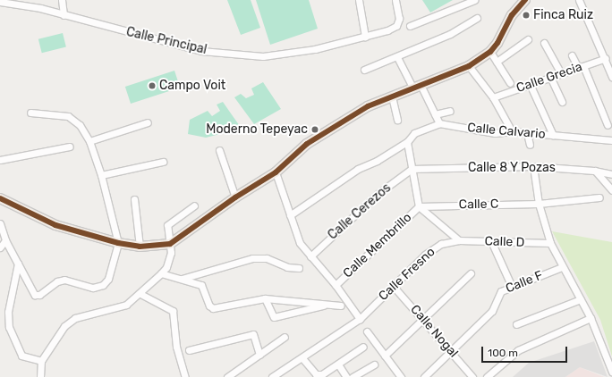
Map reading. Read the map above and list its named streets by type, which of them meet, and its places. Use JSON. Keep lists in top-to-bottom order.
{
  "streets": {
    "street": [
      "Calle Principal",
      "Calle Grecia",
      "Calle Calvario",
      "Calle 8 Y Pozas",
      "Calle C",
      "Calle Cerezos",
      "Calle D",
      "Calle Membrillo",
      "Calle Fresno",
      "Calle F",
      "Calle Nogal"
    ]
  },
  "crossings": [
    ["Calle 8 Y Pozas", "Calle Cerezos"],
    ["Calle C", "Calle Membrillo"],
    ["Calle D", "Calle Fresno"],
    ["Calle Fresno", "Calle Nogal"],
    ["Calle F", "Calle Nogal"]
  ],
  "places": ["Finca Ruiz", "Campo Voit", "Moderno Tepeyac"],
  "scale_bar": "100 m"
}
